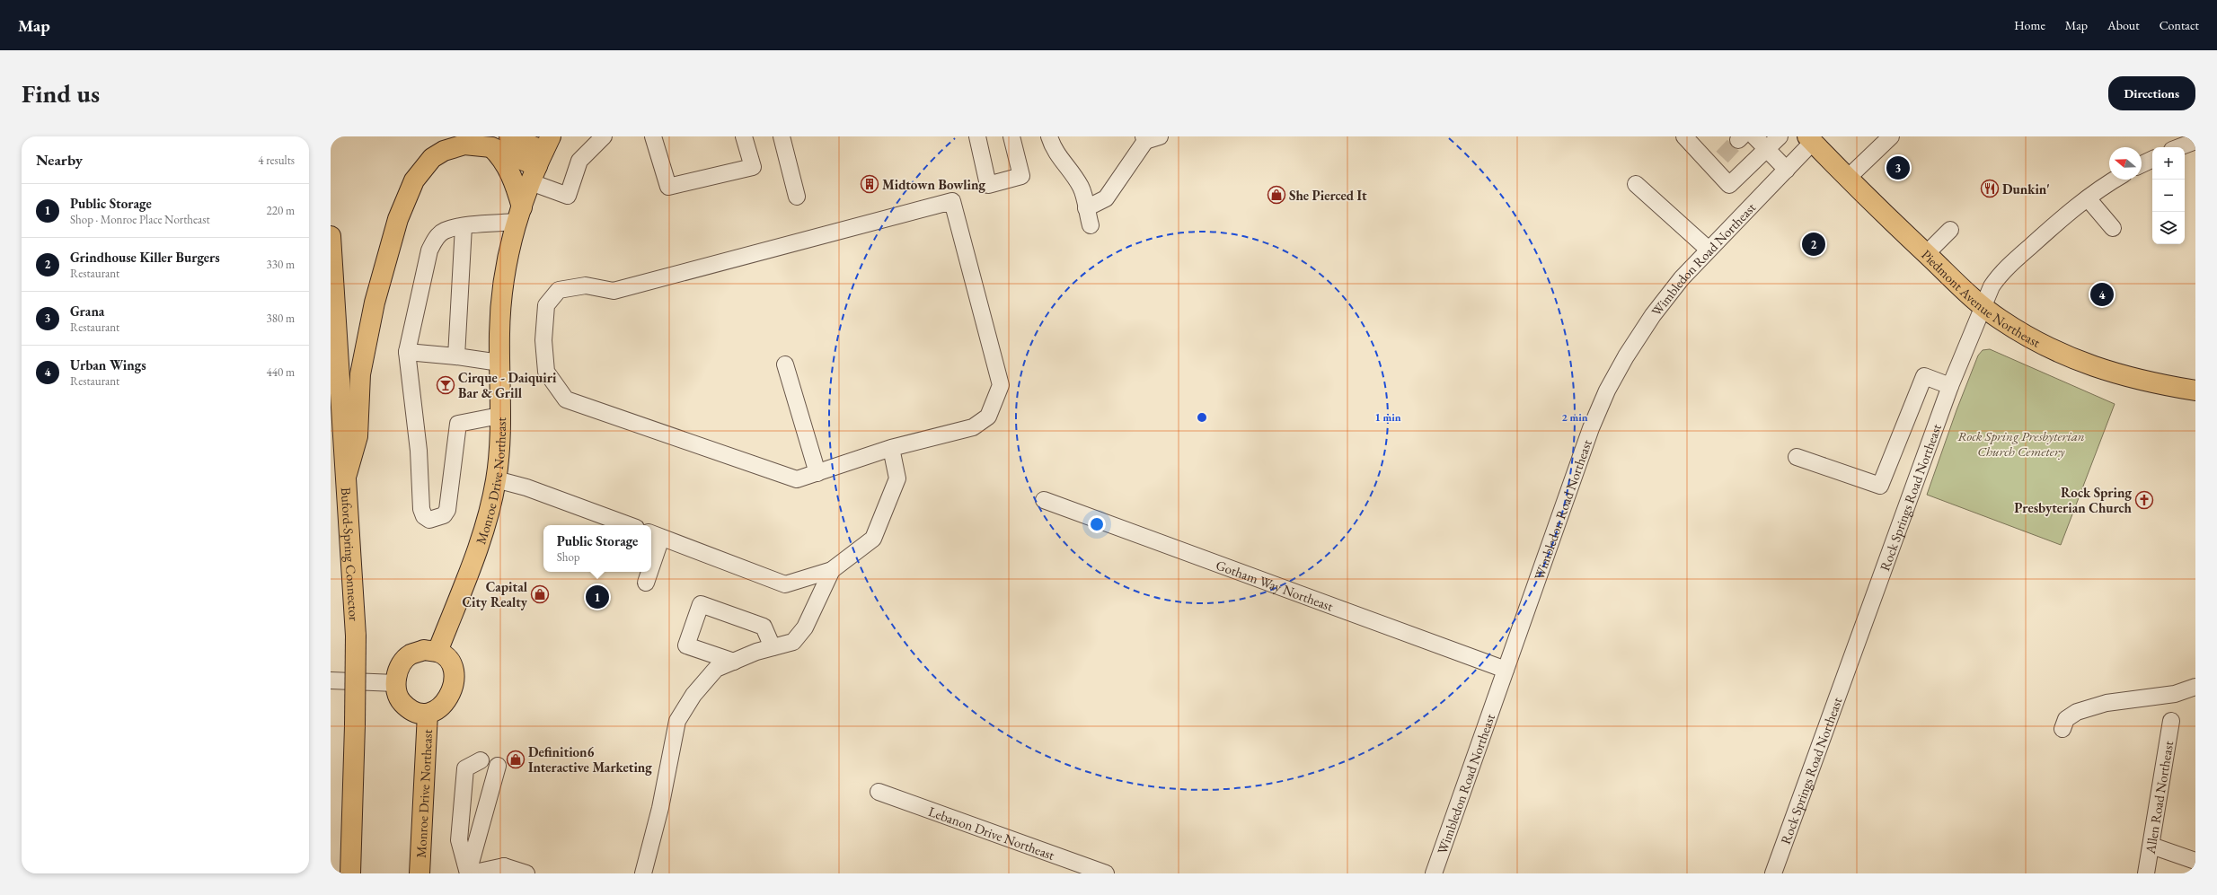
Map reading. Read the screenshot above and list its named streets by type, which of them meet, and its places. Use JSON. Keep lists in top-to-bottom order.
{
  "streets": {
    "main road": ["Piedmont Avenue Northeast", "Monroe Drive Northeast", "Buford-Spring Connector"],
    "street": [
      "Wimbledon Road Northeast",
      "Rock Springs Road Northeast",
      "Gotham Way Northeast",
      "Allen Road Northeast",
      "Lebanon Drive Northeast"
    ]
  },
  "crossings": [
    ["Wimbledon Road Northeast", "Piedmont Avenue Northeast"],
    ["Wimbledon Road Northeast", "Gotham Way Northeast"],
    ["Piedmont Avenue Northeast", "Rock Springs Road Northeast"]
  ],
  "parks": ["Rock Spring Presbyterian Church Cemetery"],
  "places": {
    "building": ["Midtown Bowling"],
    "restaurant": ["Dunkin'"],
    "shop": ["She Pierced It", "Capital City Realty", "Definition6 Interactive Marketing"],
    "bar": ["Cirque - Daiquiri Bar & Grill"],
    "church": ["Rock Spring Presbyterian Church"]
  },
  "north": "left",
  "page": {
    "header": "Map",
    "nav": [
      "Home",
      "Map",
      "About",
      "Contact"
    ],
    "buttons": "Directions",
    "title": "Find us",
    "heading": ["Nearby", "4 results"],
    "map_buttons": ["+", "−"],
    "pins": [
      "3",
      "2",
      "4",
      "1"
    ],
    "list": [
      {
        "mark": "1",
        "name": "Public Storage",
        "note": "Shop · Monroe Place Northeast",
        "value": "220 m"
      },
      {
        "mark": "2",
        "name": "Grindhouse Killer Burgers",
        "note": "Restaurant",
        "value": "330 m"
      },
      {
        "mark": "3",
        "name": "Grana",
        "note": "Restaurant",
        "value": "380 m"
      },
      {
        "mark": "4",
        "name": "Urban Wings",
        "note": "Restaurant",
        "value": "440 m"
      }
    ],
    "popup": ["Public Storage", "Shop"]
  },
  "rings": ["1 min", "2 min"]
}
